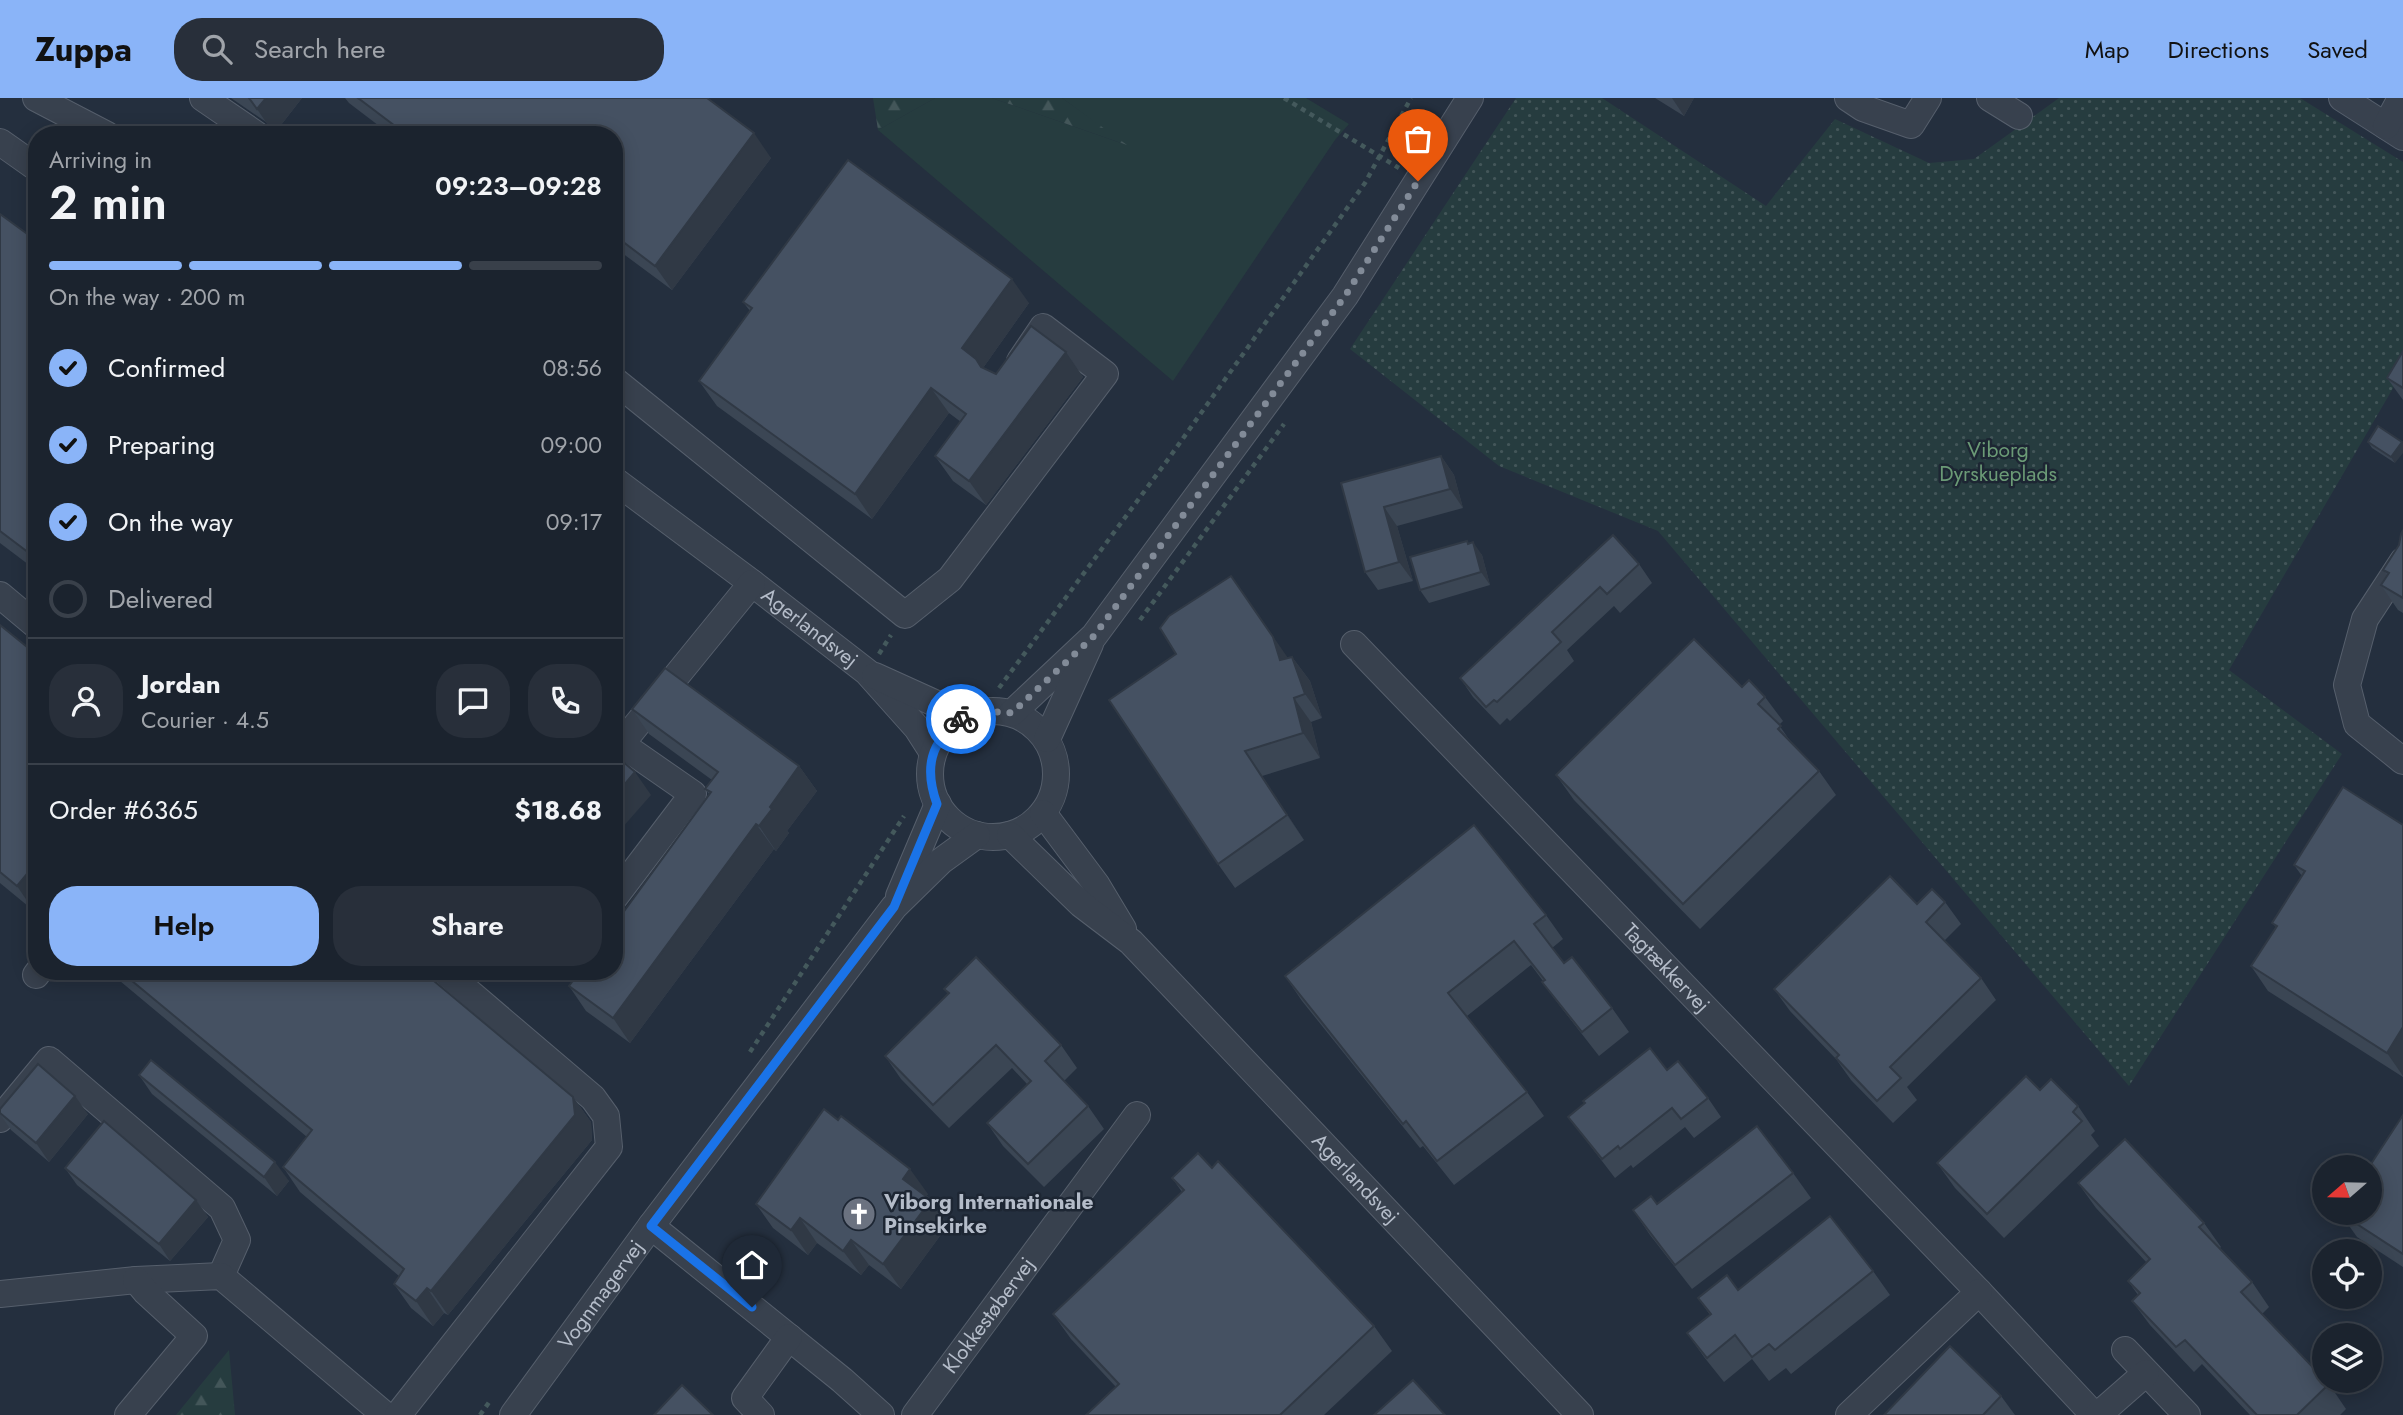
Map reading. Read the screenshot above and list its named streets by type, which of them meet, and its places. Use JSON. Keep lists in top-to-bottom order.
{
  "streets": {
    "street": [
      "Agerlandsvej",
      "Tagtækkervej",
      "Vognmagervej",
      "Klokkestøbervej"
    ]
  },
  "crossings": [
    ["Agerlandsvej", "Vognmagervej"]
  ],
  "parks": ["Viborg Dyrskueplads"],
  "places": {
    "church": ["Viborg Internationale Pinsekirke"]
  },
  "north": "left",
  "page": {
    "header": "Zuppa",
    "search": "Search here",
    "nav": ["Map", "Directions", "Saved"],
    "heading": ["2 min", "Arriving in", "09:23–09:28"],
    "panel": [
      "Jordan",
      "Courier · 4.5",
      "Order #6365",
      "$18.68"
    ],
    "bar": "On the way · 200 m",
    "list": [
      ["Confirmed", "08:56"],
      ["Preparing", "09:00"],
      ["On the way", "09:17"],
      "Delivered"
    ],
    "buttons": ["Help", "Share"]
  }
}
